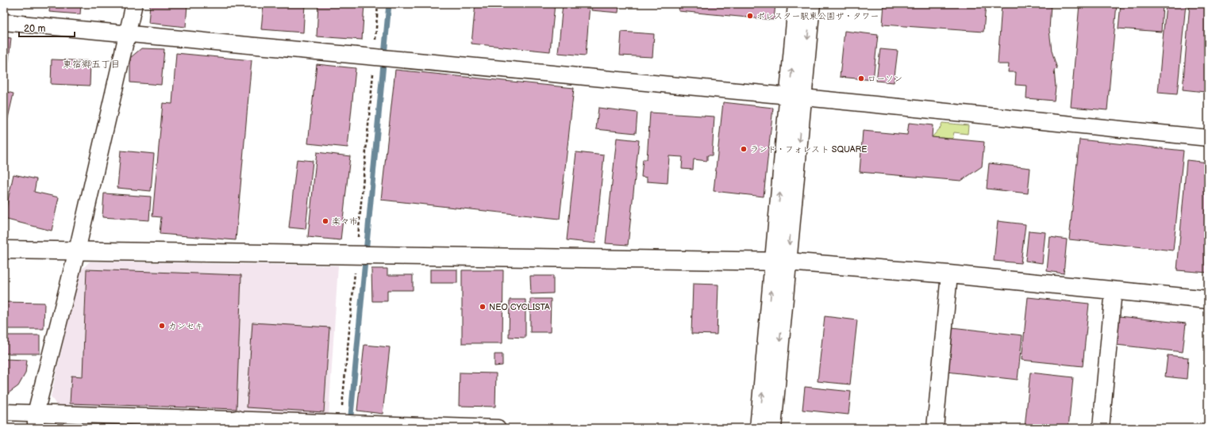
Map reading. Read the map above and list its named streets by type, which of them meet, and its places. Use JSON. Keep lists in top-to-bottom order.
{
  "districts": ["東宿郷五丁目"],
  "places": [
    "ポレスター駅東公園ザ・タワー",
    "ローソン",
    "ランド・フォレスト SQUARE",
    "楽々市",
    "NEO CYCLISTA",
    "カンセキ"
  ],
  "scale_bar": "20 m"
}
